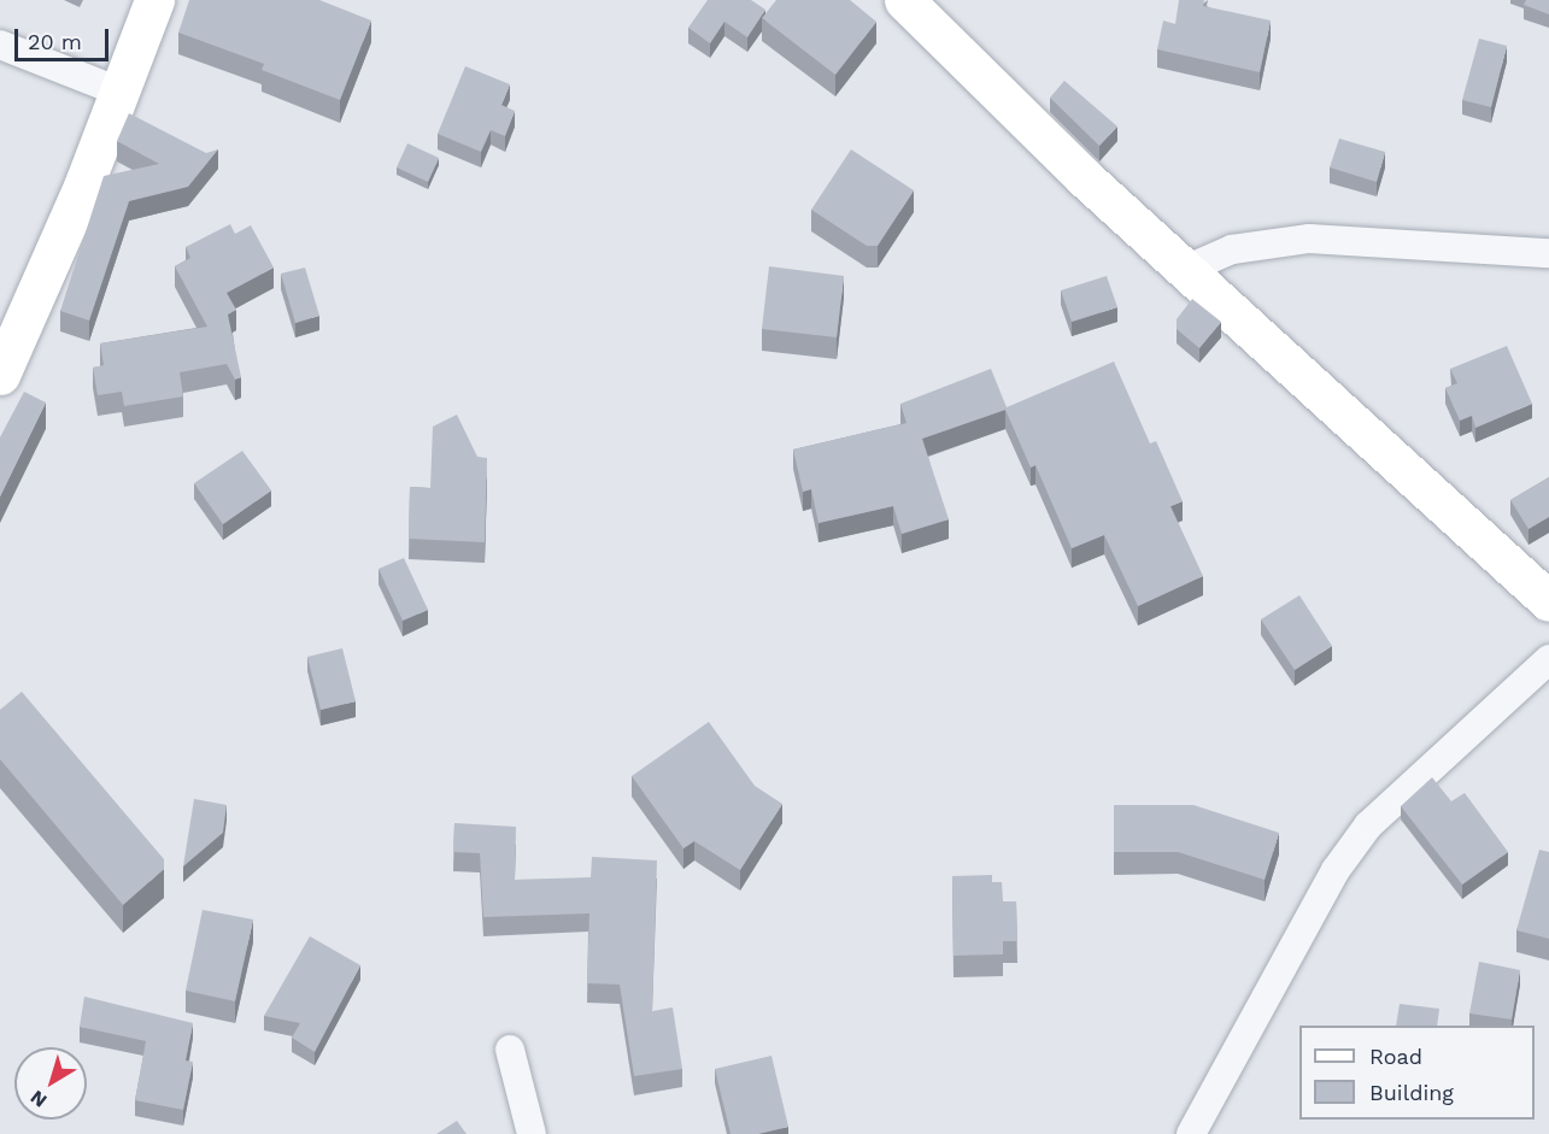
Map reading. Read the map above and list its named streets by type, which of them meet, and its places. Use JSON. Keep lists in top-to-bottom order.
{
  "legend": ["Road", "Building"],
  "scale_bar": "20 m",
  "north": "bottom left"
}
